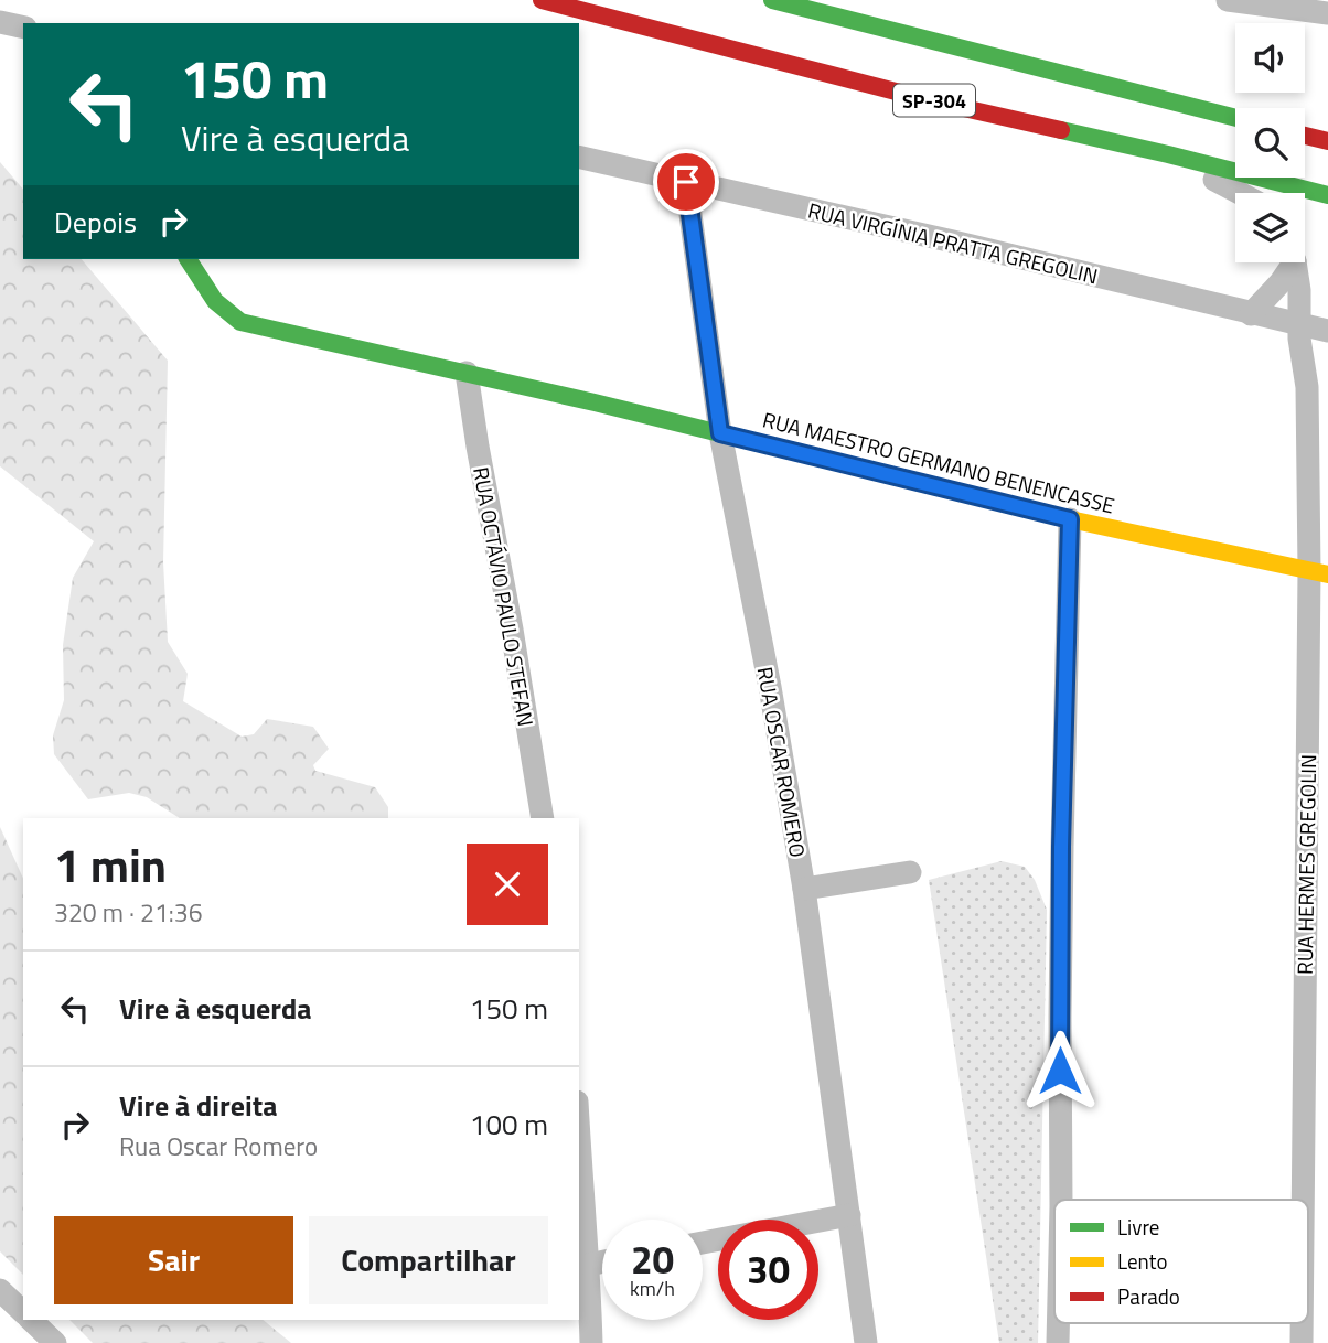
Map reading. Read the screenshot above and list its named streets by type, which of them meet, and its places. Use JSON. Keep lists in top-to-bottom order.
{
  "streets": {
    "main road": ["SP-304", "RUA MAESTRO GERMANO BENENCASSE"],
    "street": [
      "RUA VIRGÍNIA PRATTA GREGOLIN",
      "RUA OCTÁVIO PAULO STEFAN",
      "RUA OSCAR ROMERO",
      "RUA HERMES GREGOLIN"
    ]
  },
  "crossings": [
    ["RUA VIRGÍNIA PRATTA GREGOLIN", "RUA OSCAR ROMERO"],
    ["RUA VIRGÍNIA PRATTA GREGOLIN", "RUA HERMES GREGOLIN"],
    ["RUA MAESTRO GERMANO BENENCASSE", "RUA OCTÁVIO PAULO STEFAN"],
    ["RUA MAESTRO GERMANO BENENCASSE", "RUA OSCAR ROMERO"],
    ["RUA MAESTRO GERMANO BENENCASSE", "RUA HERMES GREGOLIN"]
  ],
  "legend": ["Livre", "Lento", "Parado"],
  "page": {
    "turn": ["150 m", "Vire à esquerda"],
    "then": "Depois",
    "heading": ["1 min", "320 m · 21:36"],
    "list": [
      {
        "name": "Vire à esquerda",
        "value": "150 m"
      },
      {
        "name": "Vire à direita",
        "note": "Rua Oscar Romero",
        "value": "100 m"
      }
    ],
    "buttons": ["Sair", "Compartilhar"],
    "speed": "20 km/h",
    "limit": "30"
  }
}
